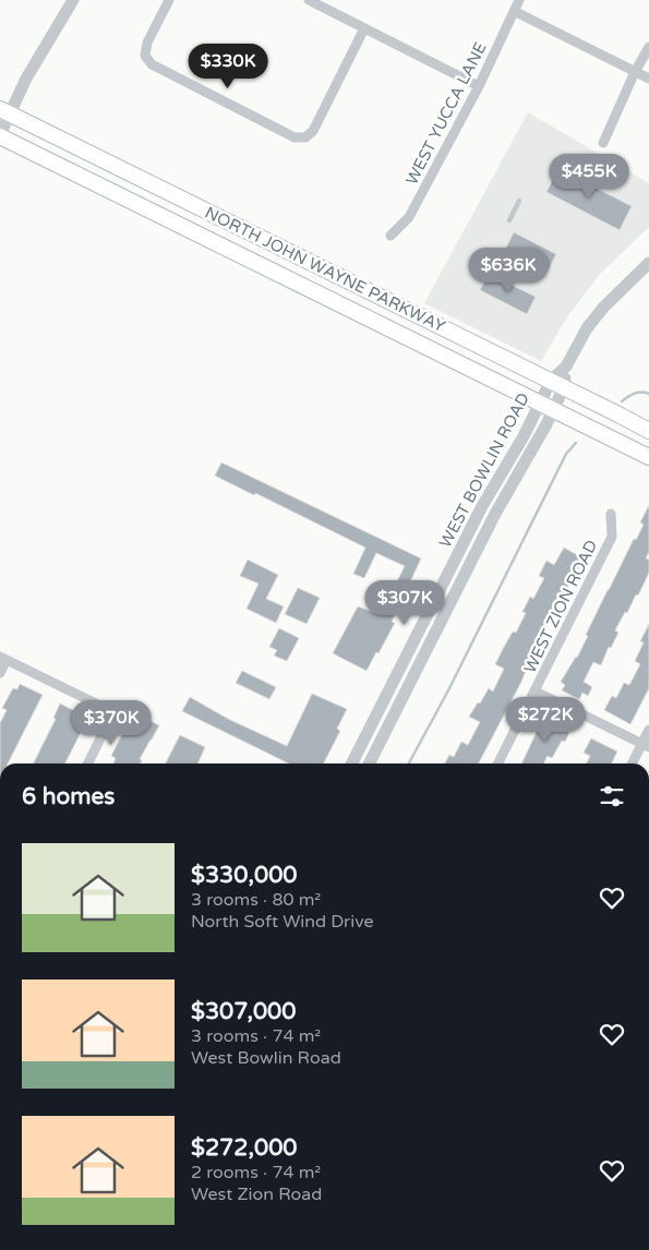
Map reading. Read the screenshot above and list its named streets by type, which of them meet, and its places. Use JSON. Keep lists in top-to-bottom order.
{
  "streets": {
    "highway": ["NORTH JOHN WAYNE PARKWAY"],
    "street": ["WEST YUCCA LANE", "WEST BOWLIN ROAD", "WEST ZION ROAD"]
  },
  "crossings": [
    ["NORTH JOHN WAYNE PARKWAY", "WEST BOWLIN ROAD"]
  ],
  "page": {
    "price": [
      "$330K",
      "$455K",
      "$636K",
      "$307K",
      "$272K",
      "$370K"
    ],
    "heading": "6 homes",
    "list": [
      {
        "name": "$330,000",
        "note": "3 rooms · 80 m² · North Soft Wind Drive"
      },
      {
        "name": "$307,000",
        "note": "3 rooms · 74 m² · West Bowlin Road"
      },
      {
        "name": "$272,000",
        "note": "2 rooms · 74 m² · West Zion Road"
      }
    ]
  }
}
